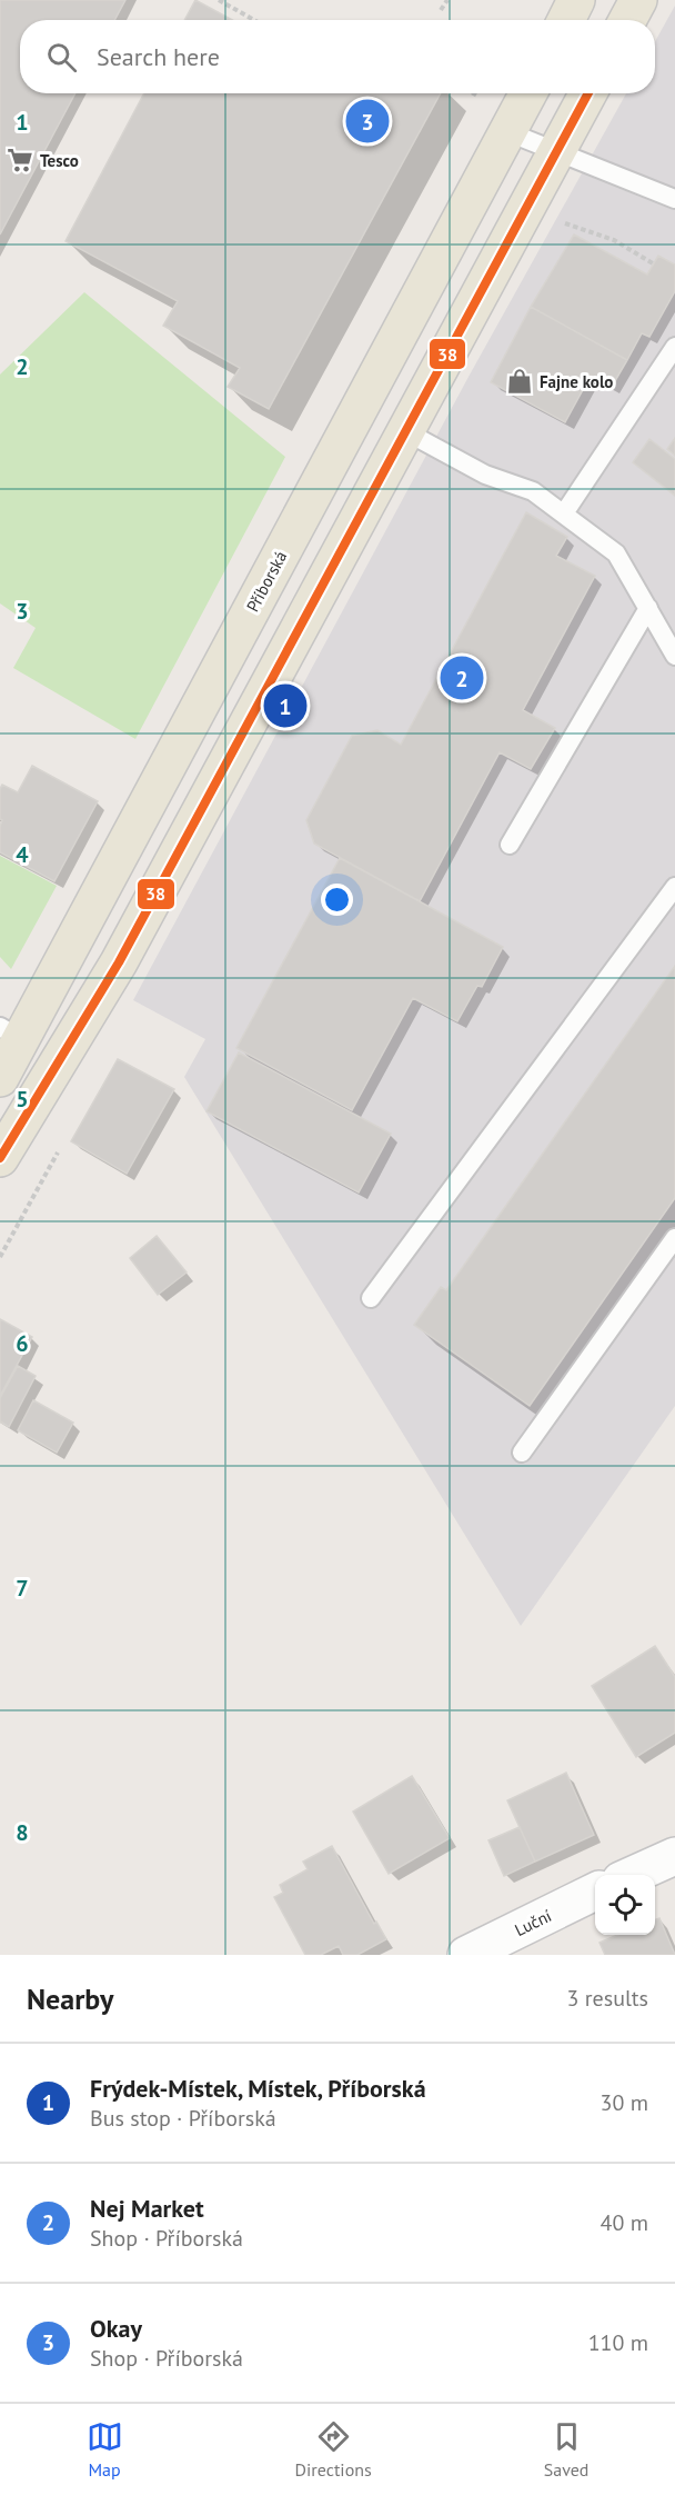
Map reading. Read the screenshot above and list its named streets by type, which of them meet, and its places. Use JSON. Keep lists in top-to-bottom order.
{
  "streets": {
    "main road": ["Příborská"],
    "street": ["Luční"]
  },
  "places": {
    "supermarket": ["Tesco"],
    "shop": ["Fajne kolo"]
  },
  "lines": ["transit line 38"],
  "page": {
    "search": "Search here",
    "pins": ["3", "2", "1"],
    "heading": ["Nearby", "3 results"],
    "list": [
      {
        "mark": "1",
        "name": "Frýdek-Místek, Místek, Příborská",
        "note": "Bus stop · Příborská",
        "value": "30 m"
      },
      {
        "mark": "2",
        "name": "Nej Market",
        "note": "Shop · Příborská",
        "value": "40 m"
      },
      {
        "mark": "3",
        "name": "Okay",
        "note": "Shop · Příborská",
        "value": "110 m"
      }
    ],
    "nav": ["Map", "Directions", "Saved"]
  },
  "grid": {
    "rows": [
      "1",
      "2",
      "3",
      "4",
      "5",
      "6",
      "7",
      "8"
    ]
  }
}
